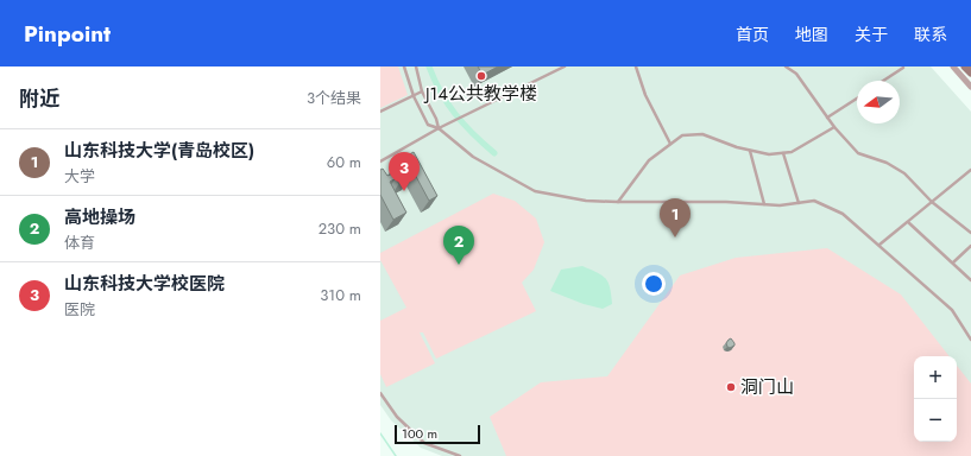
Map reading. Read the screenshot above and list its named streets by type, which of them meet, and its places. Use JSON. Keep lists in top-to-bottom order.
{
  "places": ["J14公共教学楼", "洞门山"],
  "scale_bar": "100 m",
  "north": "left",
  "page": {
    "header": "Pinpoint",
    "nav": [
      "首页",
      "地图",
      "关于",
      "联系"
    ],
    "heading": ["附近", "3个结果"],
    "list": [
      {
        "mark": "1",
        "name": "山东科技大学(青岛校区)",
        "note": "大学",
        "value": "60 m"
      },
      {
        "mark": "2",
        "name": "高地操场",
        "note": "体育",
        "value": "230 m"
      },
      {
        "mark": "3",
        "name": "山东科技大学校医院",
        "note": "医院",
        "value": "310 m"
      }
    ],
    "pins": ["3", "1", "2"],
    "map_buttons": ["+", "−"],
    "scale": "100 m"
  }
}
